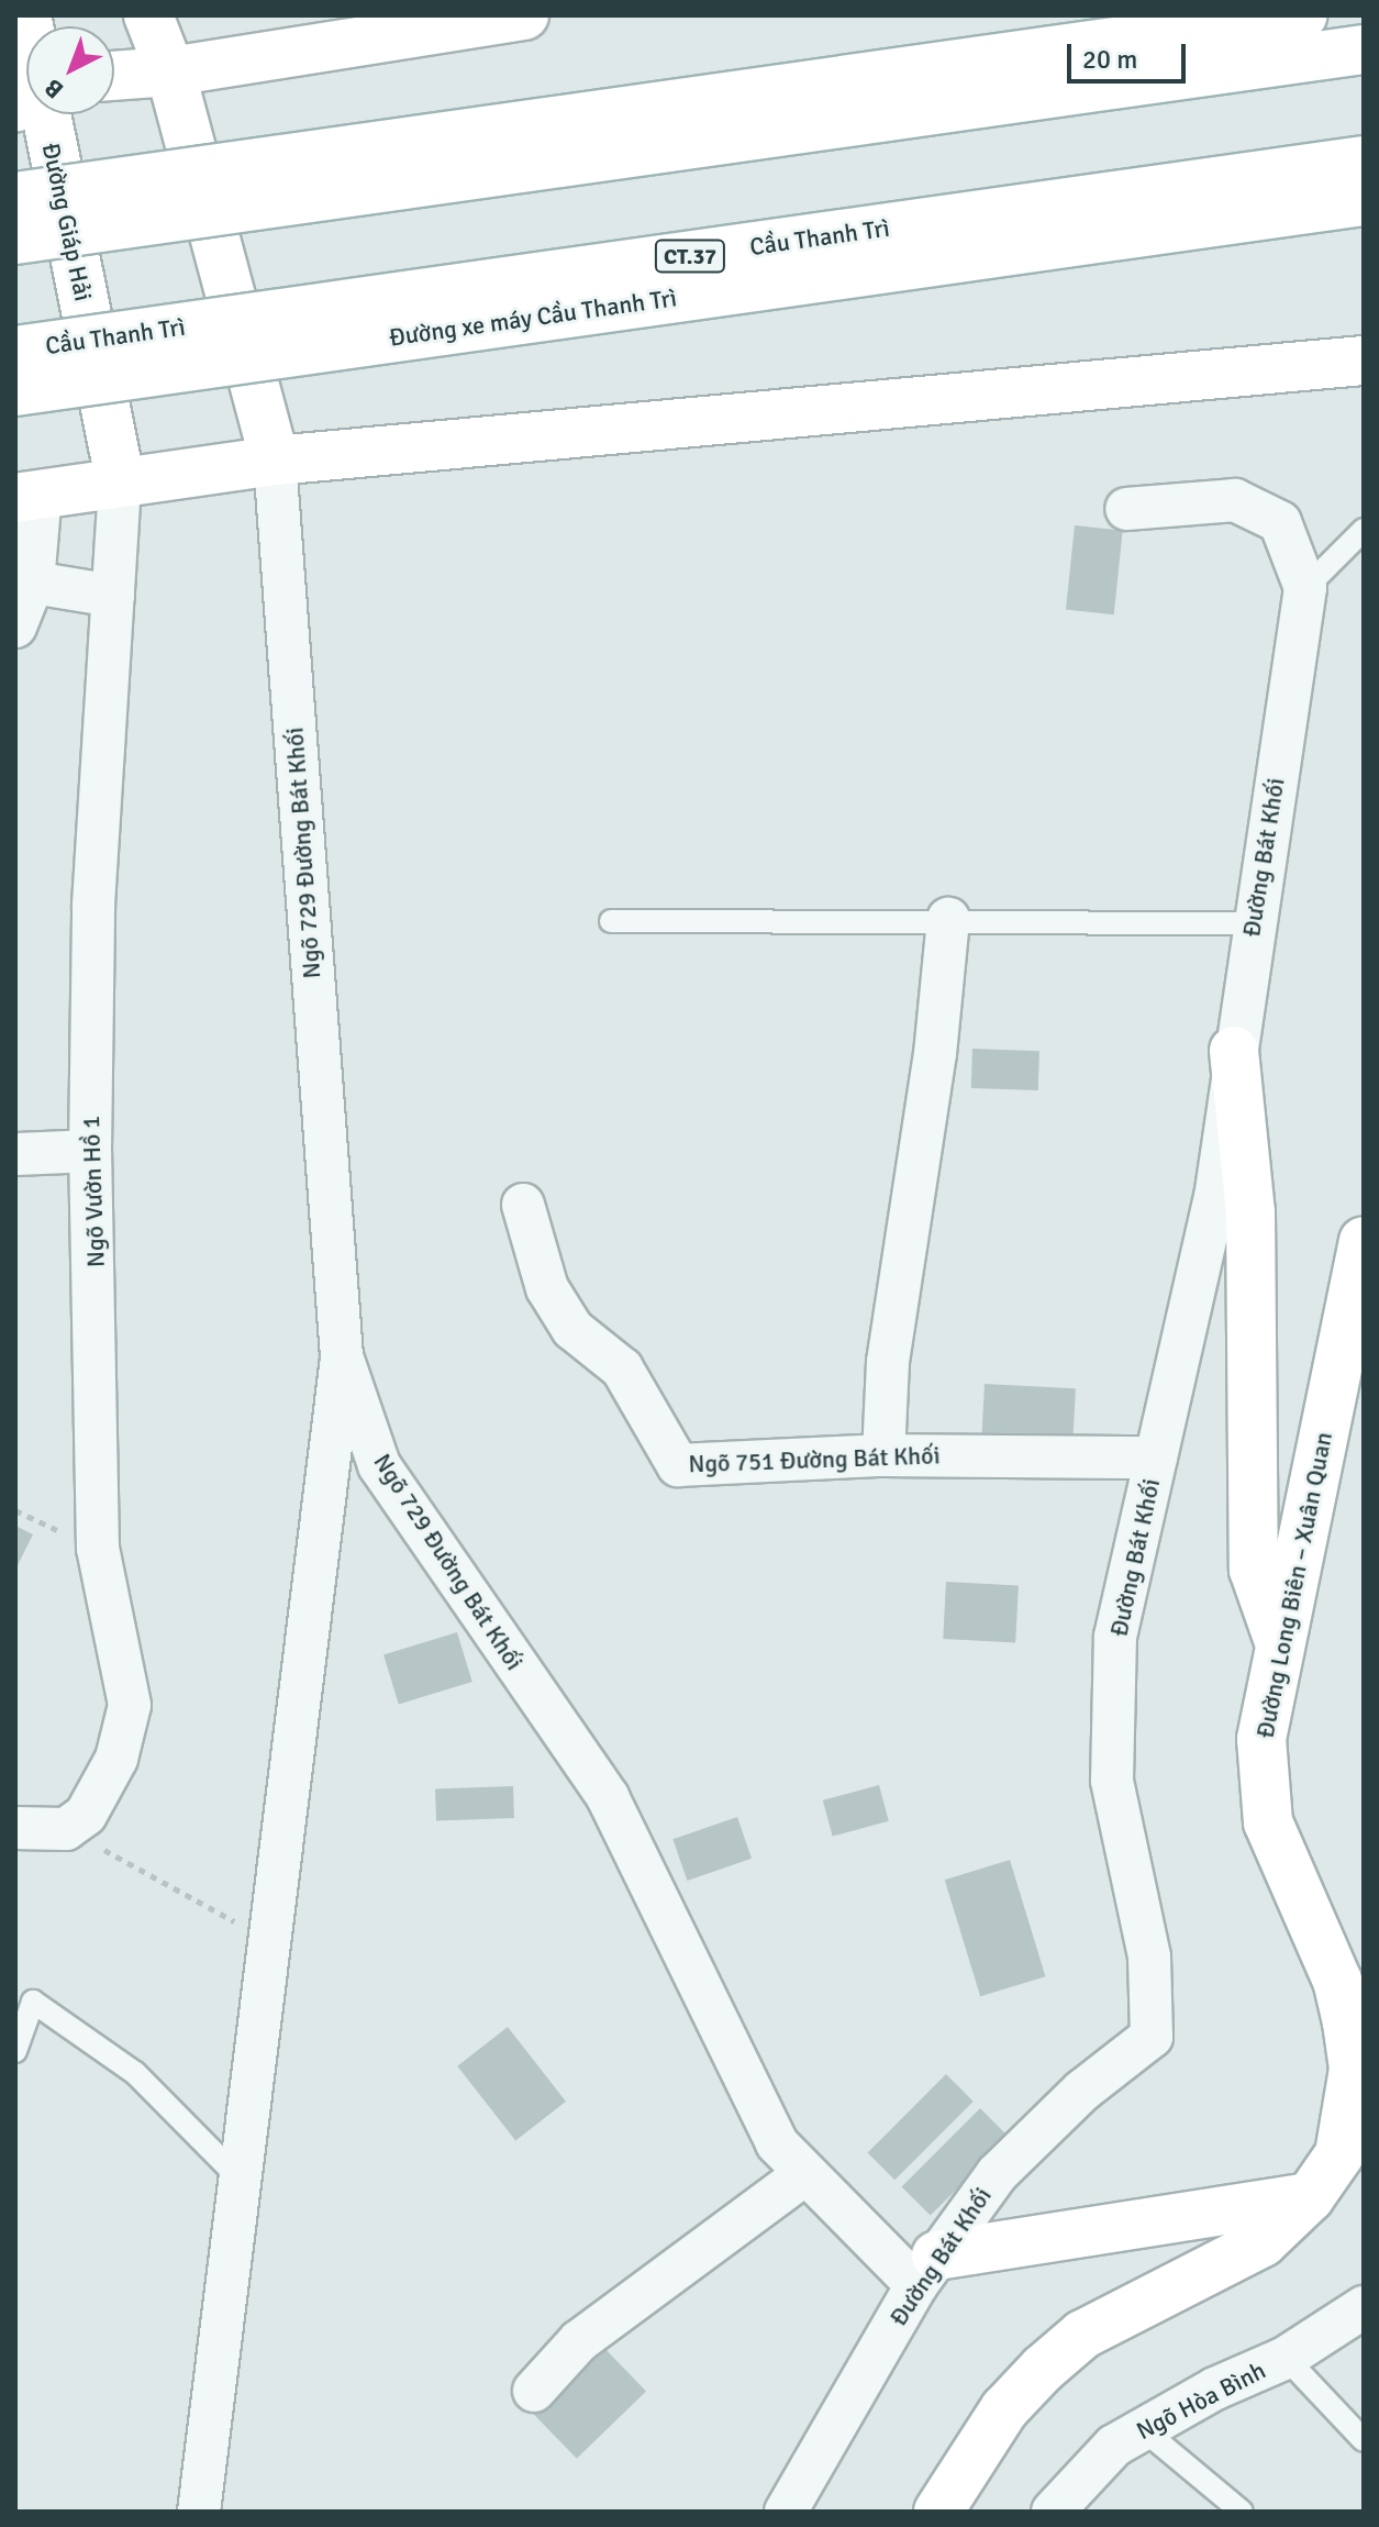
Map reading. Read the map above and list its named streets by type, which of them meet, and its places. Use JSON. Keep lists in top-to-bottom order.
{
  "streets": {
    "main road": [
      "Đường Giáp Hải",
      "Cầu Thanh Trì",
      "CT.37",
      "Đường xe máy Cầu Thanh Trì",
      "Đường Long Biên – Xuân Quan"
    ],
    "street": [
      "Ngõ 729 Đường Bát Khối",
      "Đường Bát Khối",
      "Ngõ Vườn Hồ 1",
      "Ngõ 751 Đường Bát Khối",
      "Ngõ Hòa Bình"
    ]
  },
  "crossings": [
    ["Đường Giáp Hải", "Ngõ Vườn Hồ 1"],
    ["Ngõ 729 Đường Bát Khối", "Đường Bát Khối"],
    ["Đường Bát Khối", "Ngõ 751 Đường Bát Khối"]
  ],
  "scale_bar": "20 m",
  "north": "bottom left"
}
